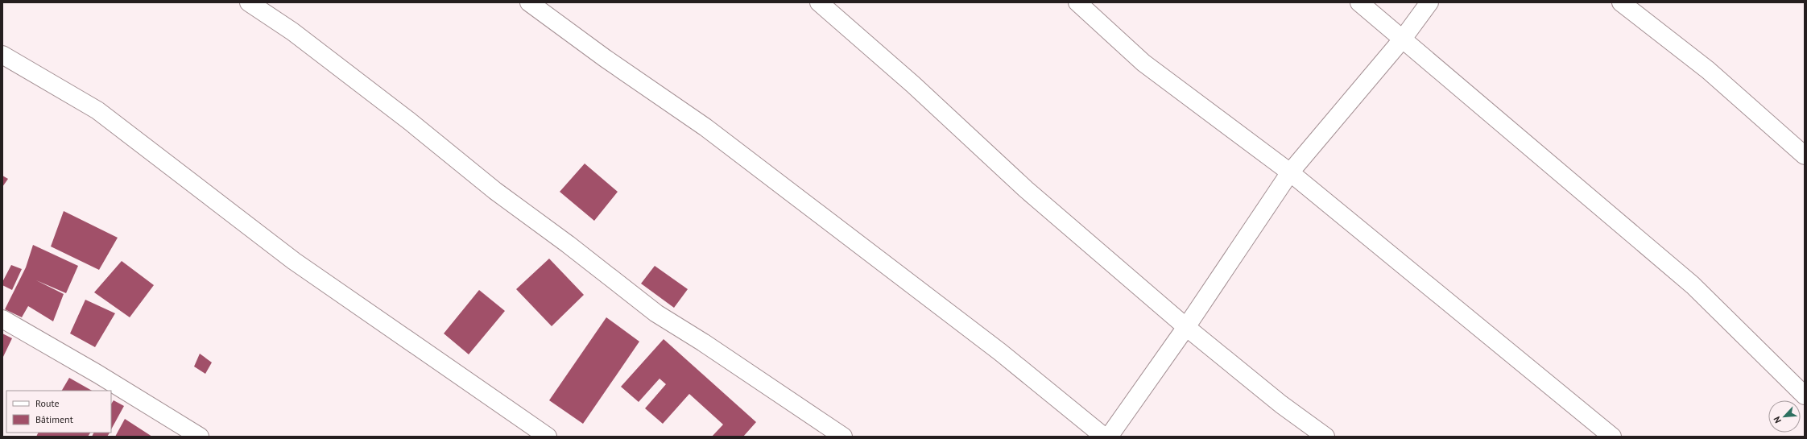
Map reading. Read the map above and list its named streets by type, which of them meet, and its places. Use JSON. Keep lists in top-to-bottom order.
{
  "legend": ["Route", "Bâtiment"],
  "north": "bottom left"
}
